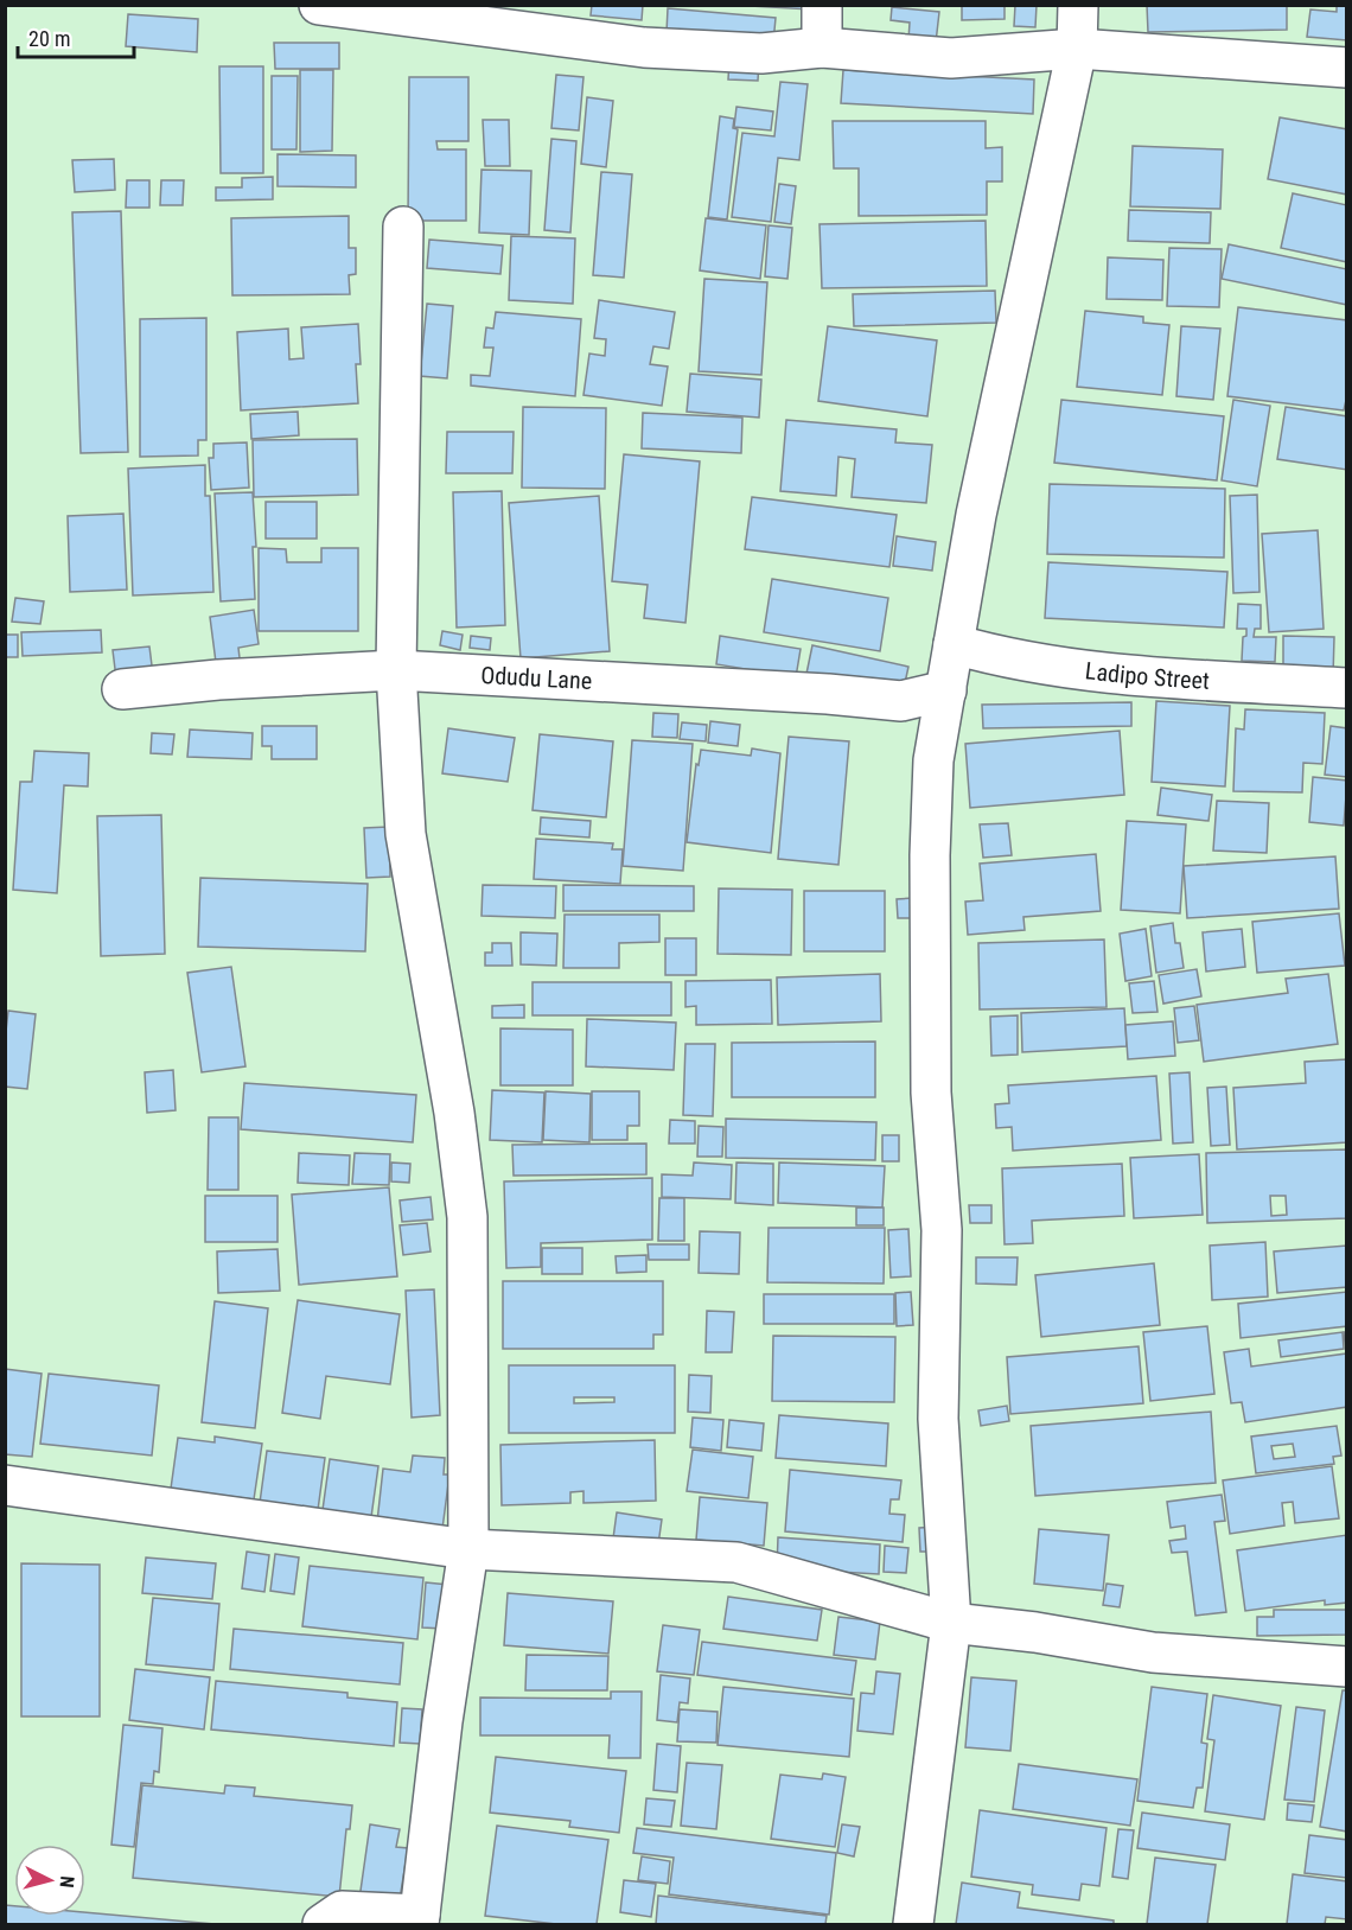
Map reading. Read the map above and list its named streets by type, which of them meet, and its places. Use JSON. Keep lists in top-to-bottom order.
{
  "streets": {
    "street": ["Ladipo Street", "Odudu Lane"]
  },
  "scale_bar": "20 m",
  "north": "right"
}
